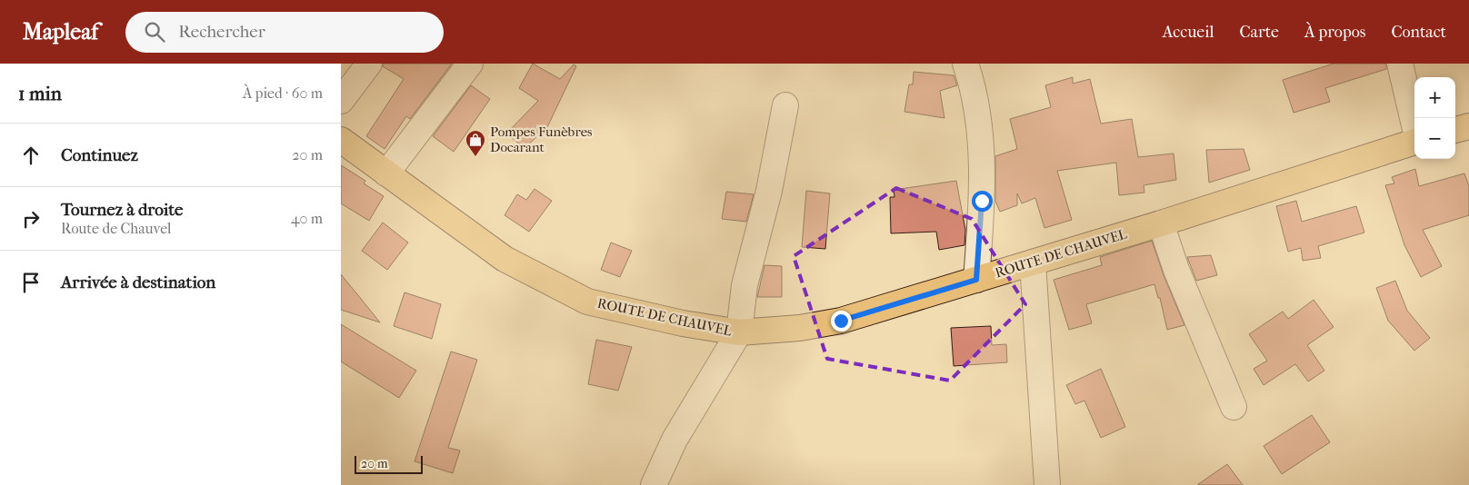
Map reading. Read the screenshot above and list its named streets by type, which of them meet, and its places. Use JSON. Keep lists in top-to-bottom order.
{
  "streets": {
    "main road": ["ROUTE DE CHAUVEL"]
  },
  "places": {
    "shop": ["Pompes Funèbres Docarant"]
  },
  "scale_bar": "20 m",
  "page": {
    "header": "Mapleaf",
    "search": "Rechercher",
    "nav": [
      "Accueil",
      "Carte",
      "À propos",
      "Contact"
    ],
    "heading": ["1 min", "À pied · 60 m"],
    "map_buttons": ["+", "−"],
    "list": [
      ["Continuez", "20 m"],
      ["Tournez à droite", "Route de Chauvel", "40 m"],
      "Arrivée à destination"
    ],
    "scale": "20 m"
  }
}
